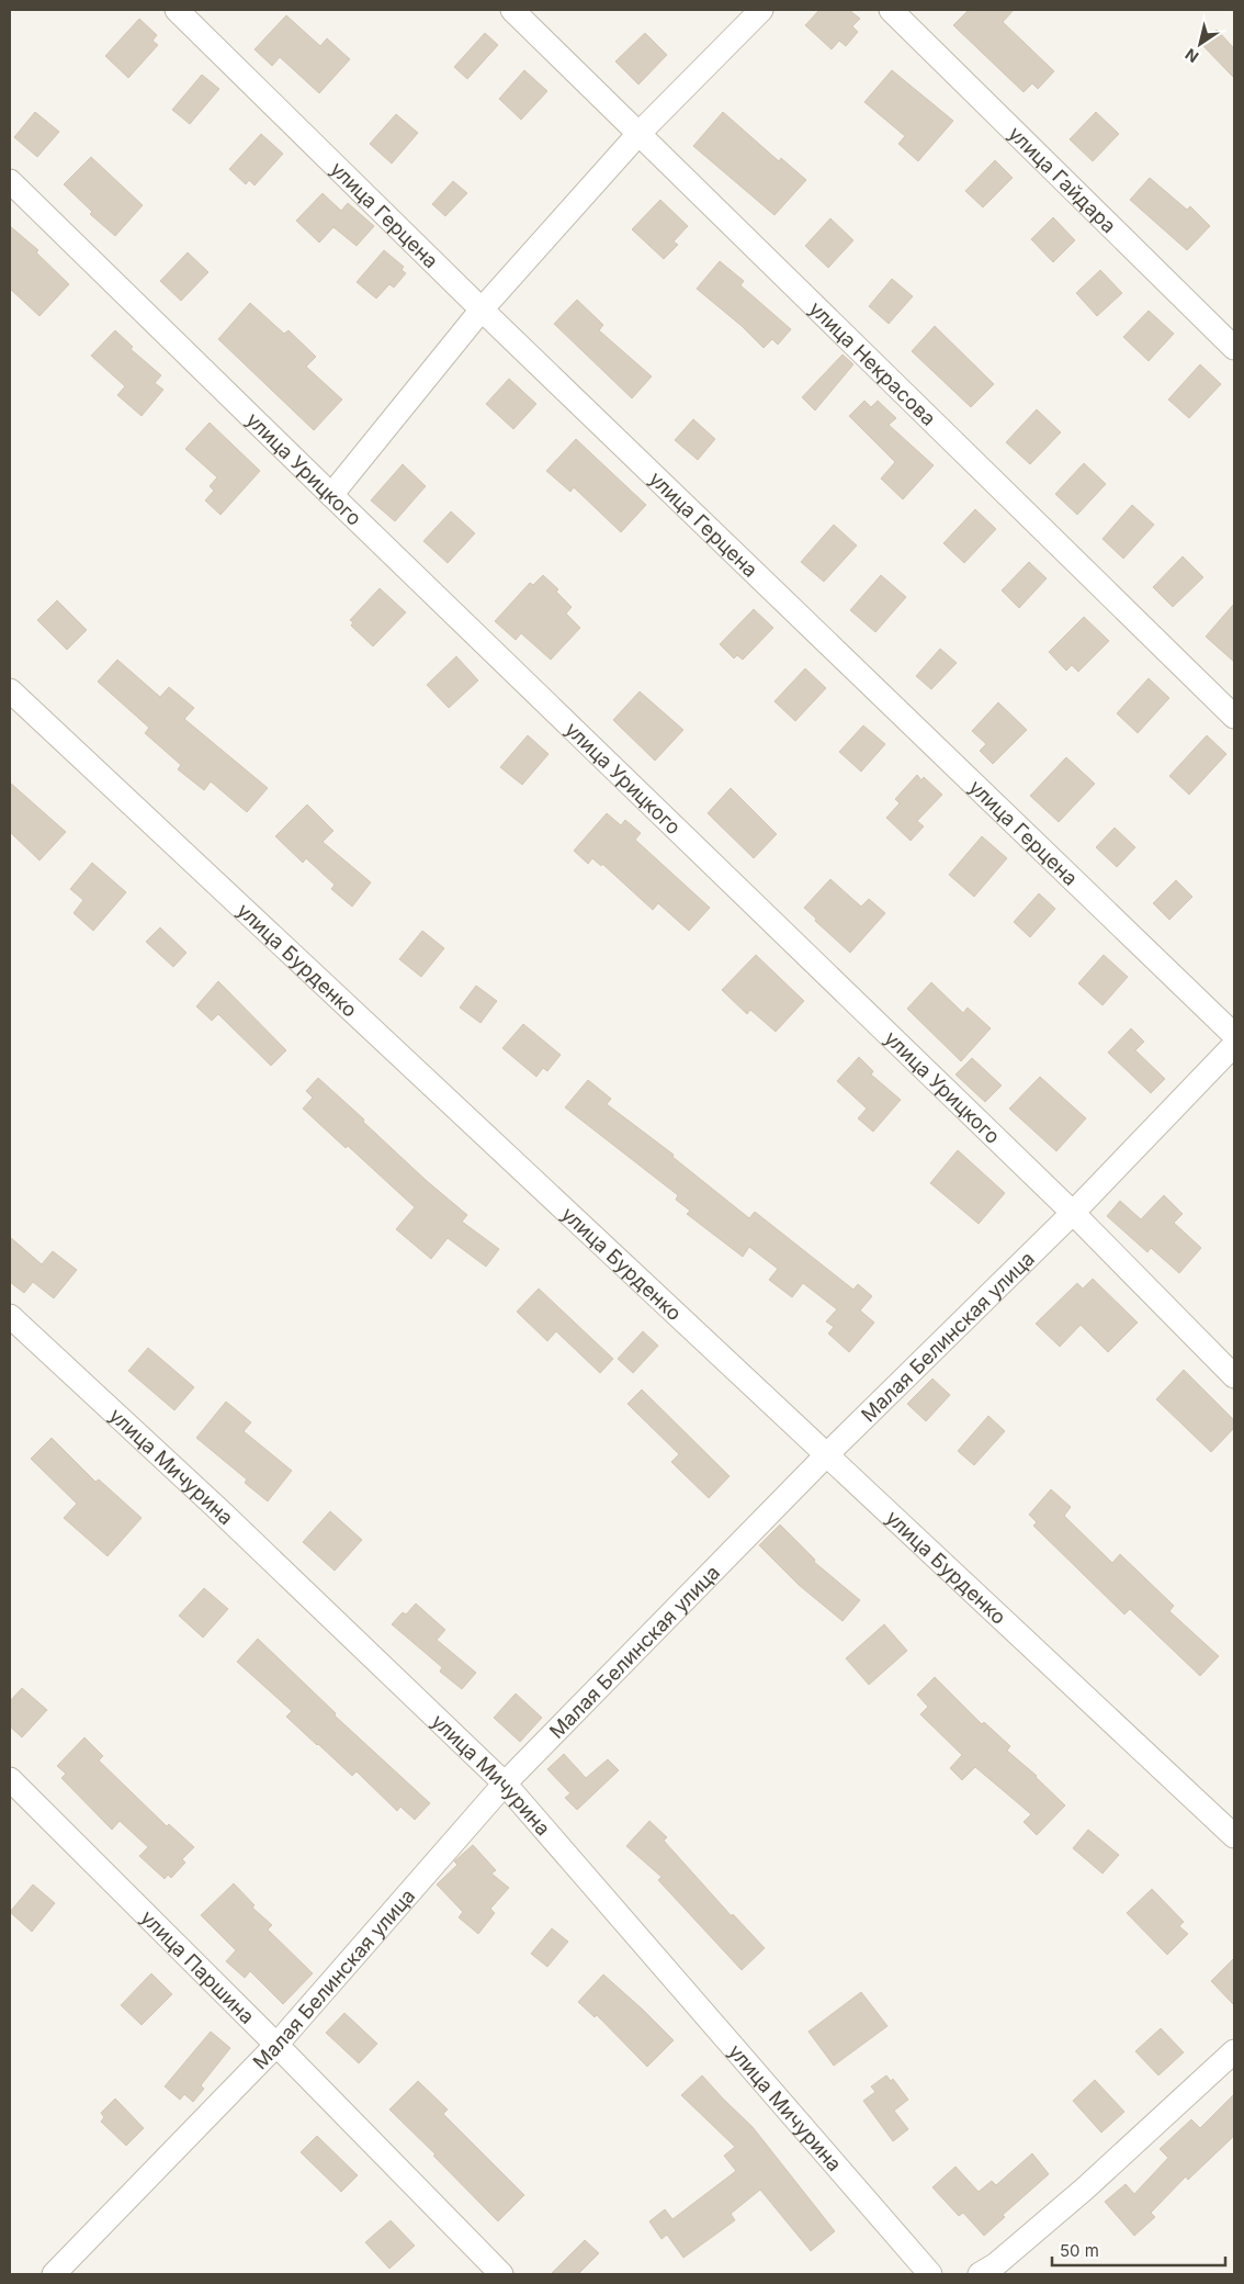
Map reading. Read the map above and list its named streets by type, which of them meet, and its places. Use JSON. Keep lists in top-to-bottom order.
{
  "streets": {
    "street": [
      "улица Гайдара",
      "улица Герцена",
      "улица Некрасова",
      "улица Урицкого",
      "улица Бурденко",
      "Малая Белинская улица",
      "улица Мичурина",
      "улица Паршина"
    ]
  },
  "crossings": [
    ["улица Урицкого", "Малая Белинская улица"],
    ["улица Бурденко", "Малая Белинская улица"],
    ["Малая Белинская улица", "улица Мичурина"],
    ["Малая Белинская улица", "улица Паршина"]
  ],
  "scale_bar": "50 m",
  "north": "bottom left"
}
